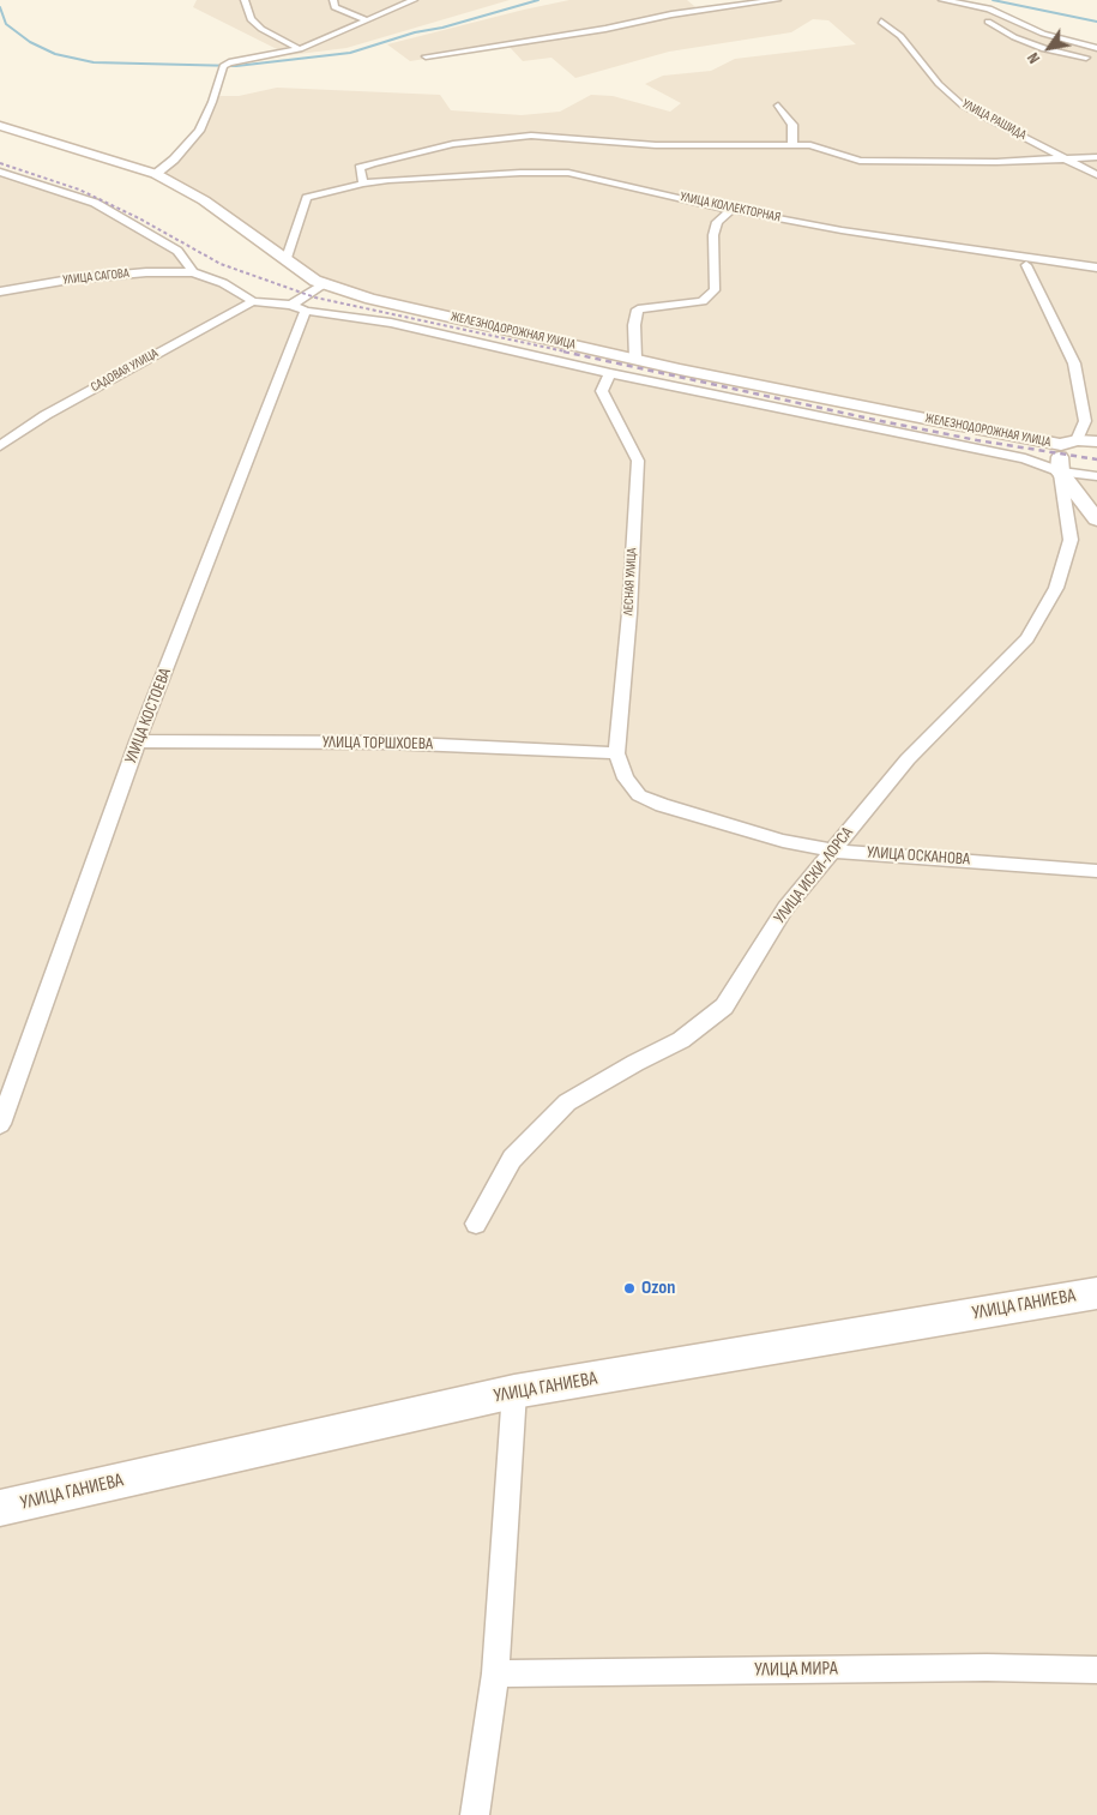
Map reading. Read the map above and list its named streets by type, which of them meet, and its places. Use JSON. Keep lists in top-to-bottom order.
{
  "streets": {
    "street": [
      "УЛИЦА РАШИДА",
      "УЛИЦА КОЛЛЕКТОРНАЯ",
      "УЛИЦА САГОВА",
      "ЖЕЛЕЗНОДОРОЖНАЯ УЛИЦА",
      "САДОВАЯ УЛИЦА",
      "ЛЕСНАЯ УЛИЦА",
      "УЛИЦА КОСТОЕВА",
      "УЛИЦА ТОРШХОЕВА",
      "УЛИЦА ОСКАНОВА",
      "УЛИЦА ИСКИ-ЛОРСА",
      "УЛИЦА ГАНИЕВА",
      "УЛИЦА МИРА"
    ]
  },
  "crossings": [
    ["УЛИЦА КОЛЛЕКТОРНАЯ", "ЖЕЛЕЗНОДОРОЖНАЯ УЛИЦА"],
    ["ЖЕЛЕЗНОДОРОЖНАЯ УЛИЦА", "УЛИЦА ИСКИ-ЛОРСА"],
    ["ЛЕСНАЯ УЛИЦА", "УЛИЦА ТОРШХОЕВА"],
    ["ЛЕСНАЯ УЛИЦА", "УЛИЦА ОСКАНОВА"],
    ["УЛИЦА КОСТОЕВА", "УЛИЦА ТОРШХОЕВА"],
    ["УЛИЦА ОСКАНОВА", "УЛИЦА ИСКИ-ЛОРСА"]
  ],
  "places": ["Ozon"],
  "north": "bottom left"
}
